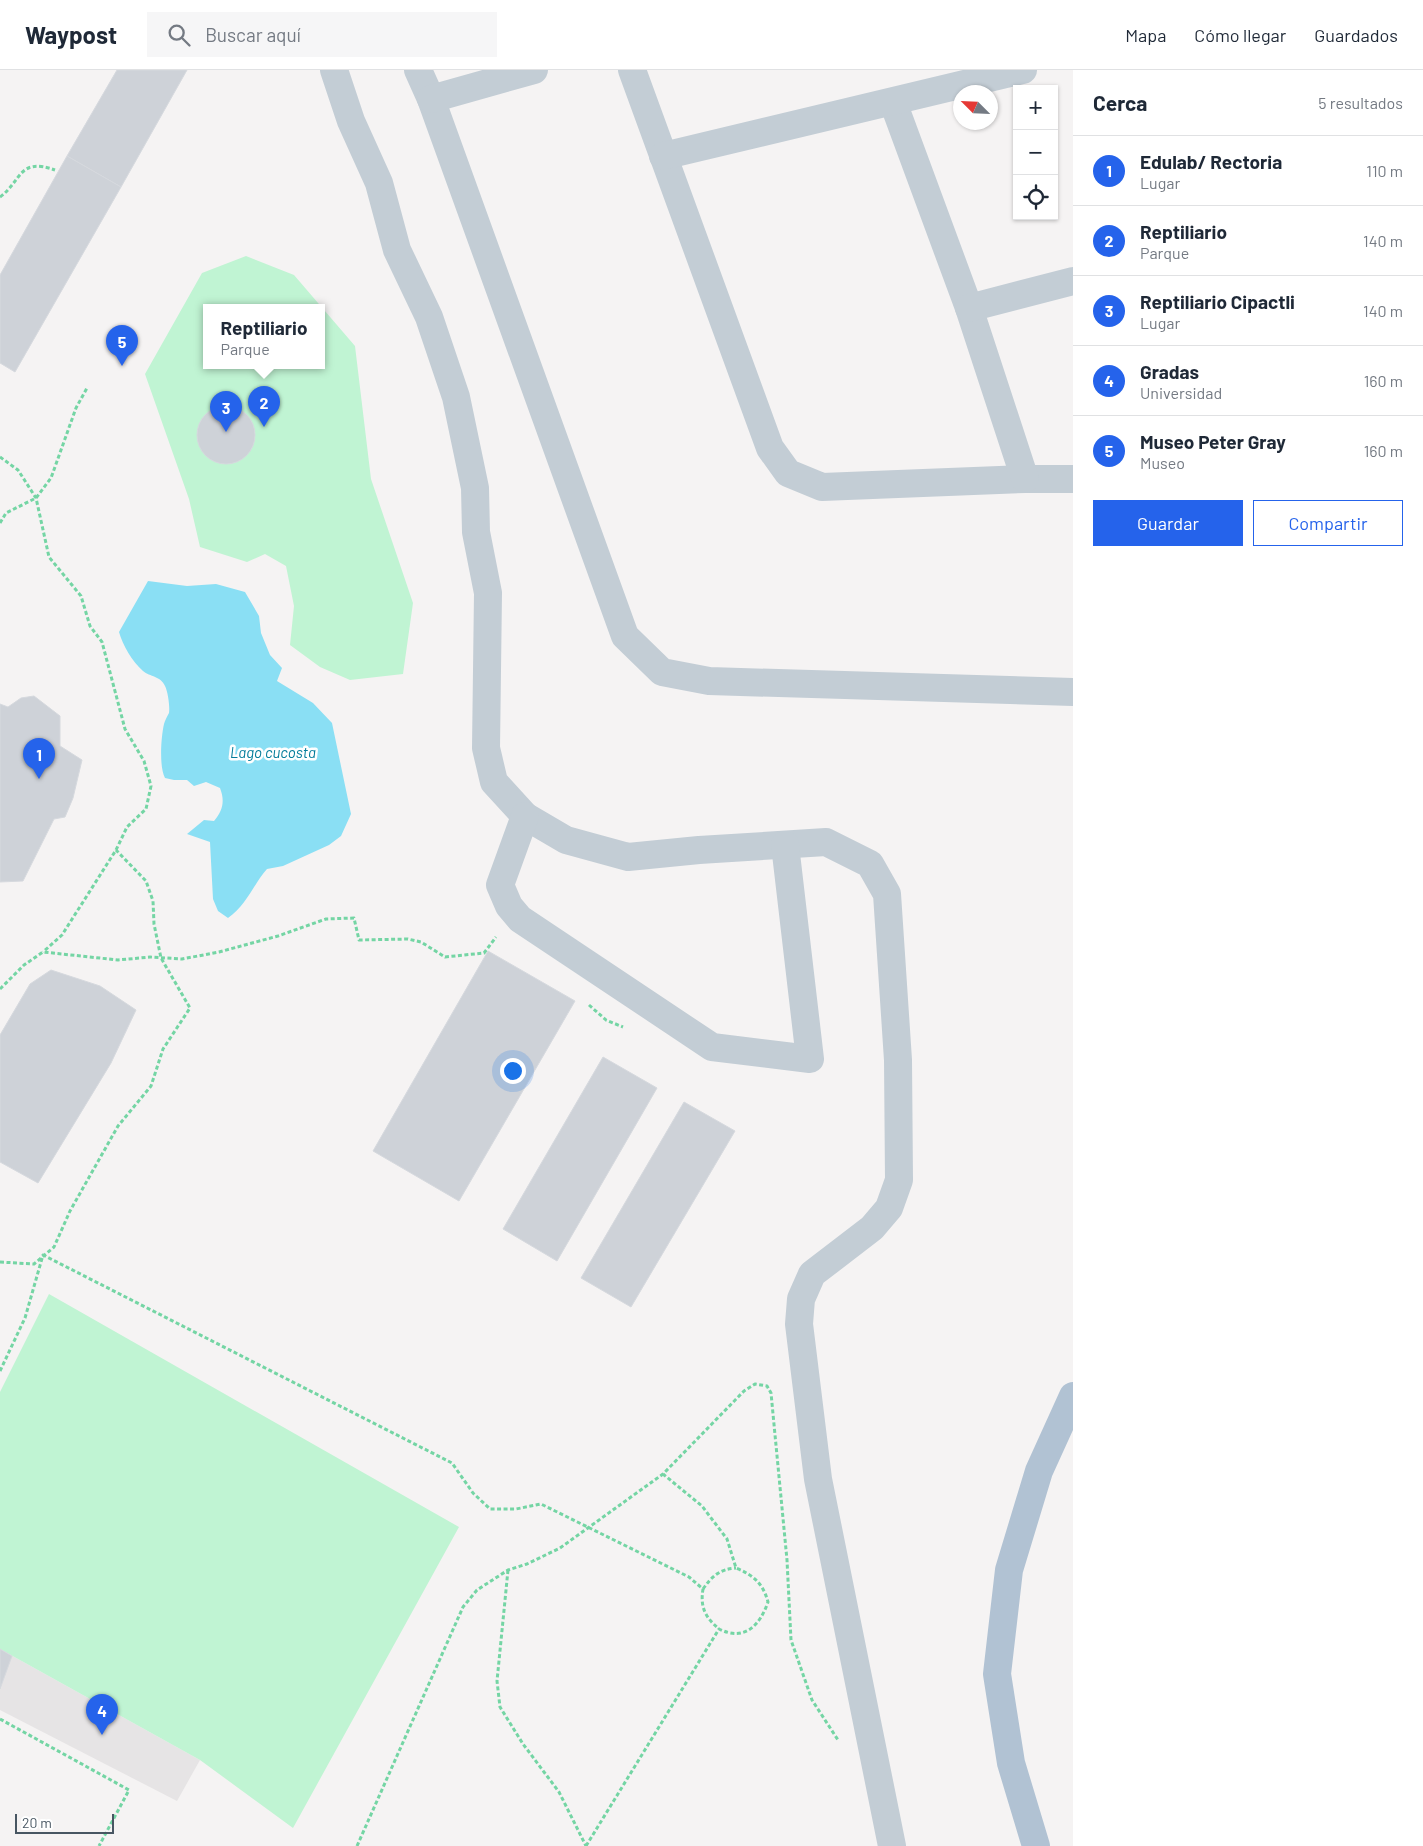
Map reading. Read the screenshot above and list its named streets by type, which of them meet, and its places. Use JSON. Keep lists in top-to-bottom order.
{
  "water": ["Lago cucosta"],
  "scale_bar": "20 m",
  "north": "top left",
  "page": {
    "header": "Waypost",
    "search": "Buscar aquí",
    "nav": ["Mapa", "Cómo llegar", "Guardados"],
    "heading": ["Cerca", "5 resultados"],
    "map_buttons": ["+", "−"],
    "list": [
      {
        "mark": "1",
        "name": "Edulab/ Rectoria",
        "note": "Lugar",
        "value": "110 m"
      },
      {
        "mark": "2",
        "name": "Reptiliario",
        "note": "Parque",
        "value": "140 m"
      },
      {
        "mark": "3",
        "name": "Reptiliario Cipactli",
        "note": "Lugar",
        "value": "140 m"
      },
      {
        "mark": "4",
        "name": "Gradas",
        "note": "Universidad",
        "value": "160 m"
      },
      {
        "mark": "5",
        "name": "Museo Peter Gray",
        "note": "Museo",
        "value": "160 m"
      }
    ],
    "popup": ["Reptiliario", "Parque"],
    "pins": [
      "5",
      "2",
      "3",
      "1",
      "4"
    ],
    "buttons": ["Guardar", "Compartir"],
    "scale": "20 m"
  }
}
